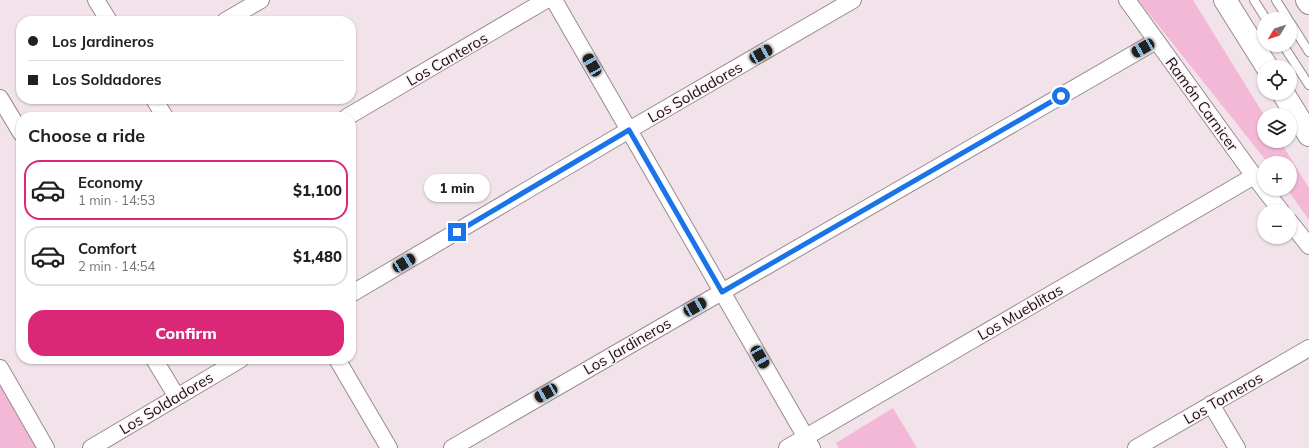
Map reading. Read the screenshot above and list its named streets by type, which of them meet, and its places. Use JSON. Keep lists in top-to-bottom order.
{
  "streets": {
    "street": [
      "Los Canteros",
      "Los Soldadores",
      "Ramón Carnicer",
      "Los Mueblitas",
      "Los Jardineros",
      "Los Torneros"
    ]
  },
  "crossings": [
    ["Ramón Carnicer", "Los Mueblitas"],
    ["Ramón Carnicer", "Los Jardineros"]
  ],
  "north": "bottom left",
  "page": {
    "map_buttons": ["+", "−"],
    "banner": ["Los Jardineros", "Los Soldadores"],
    "heading": "Choose a ride",
    "list": [
      {
        "name": "Economy",
        "note": "1 min · 14:53",
        "value": "$1,100"
      },
      {
        "name": "Comfort",
        "note": "2 min · 14:54",
        "value": "$1,480"
      }
    ],
    "bubble": "1 min",
    "buttons": "Confirm"
  }
}
